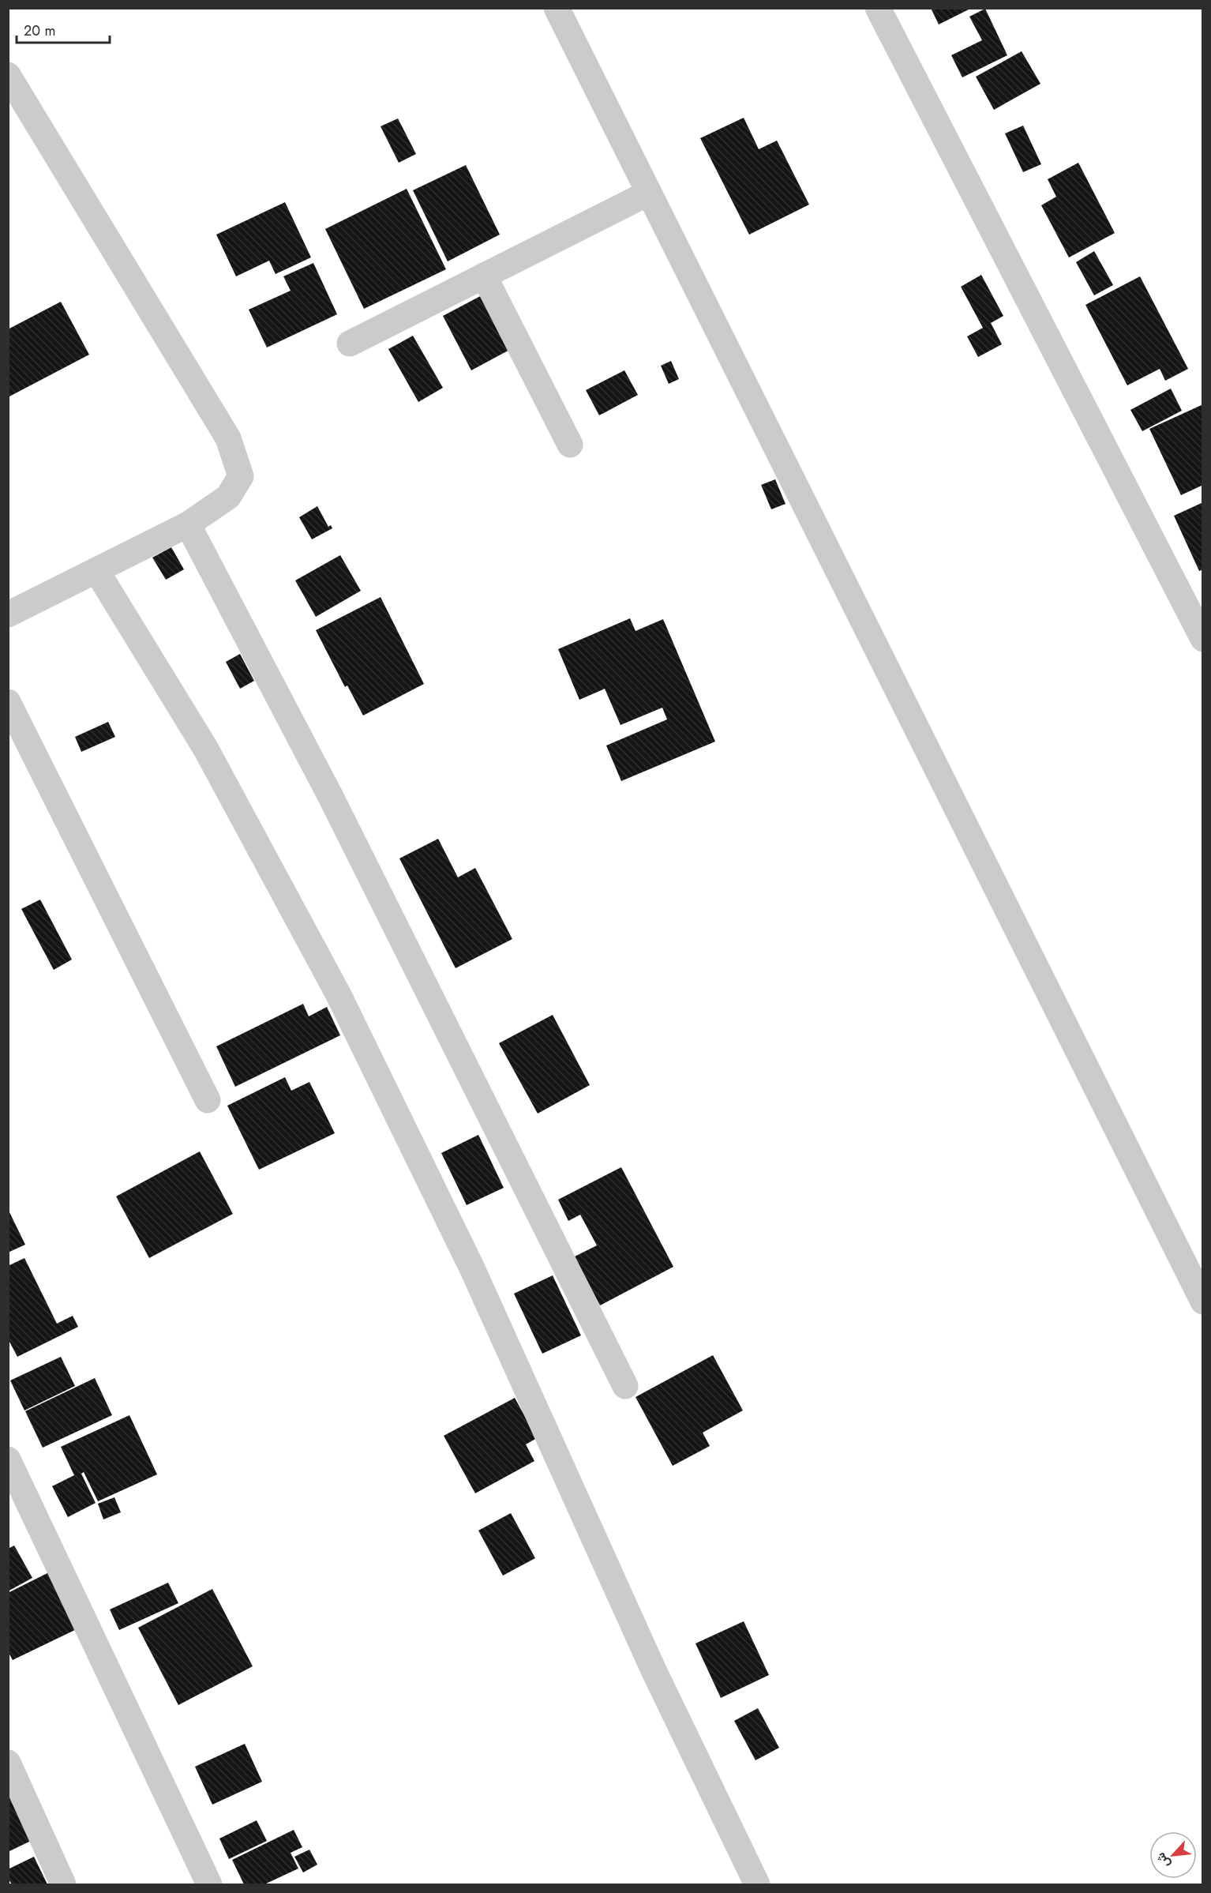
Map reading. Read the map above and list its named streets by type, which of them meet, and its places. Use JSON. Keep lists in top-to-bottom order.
{
  "scale_bar": "20 m",
  "north": "bottom left"
}
